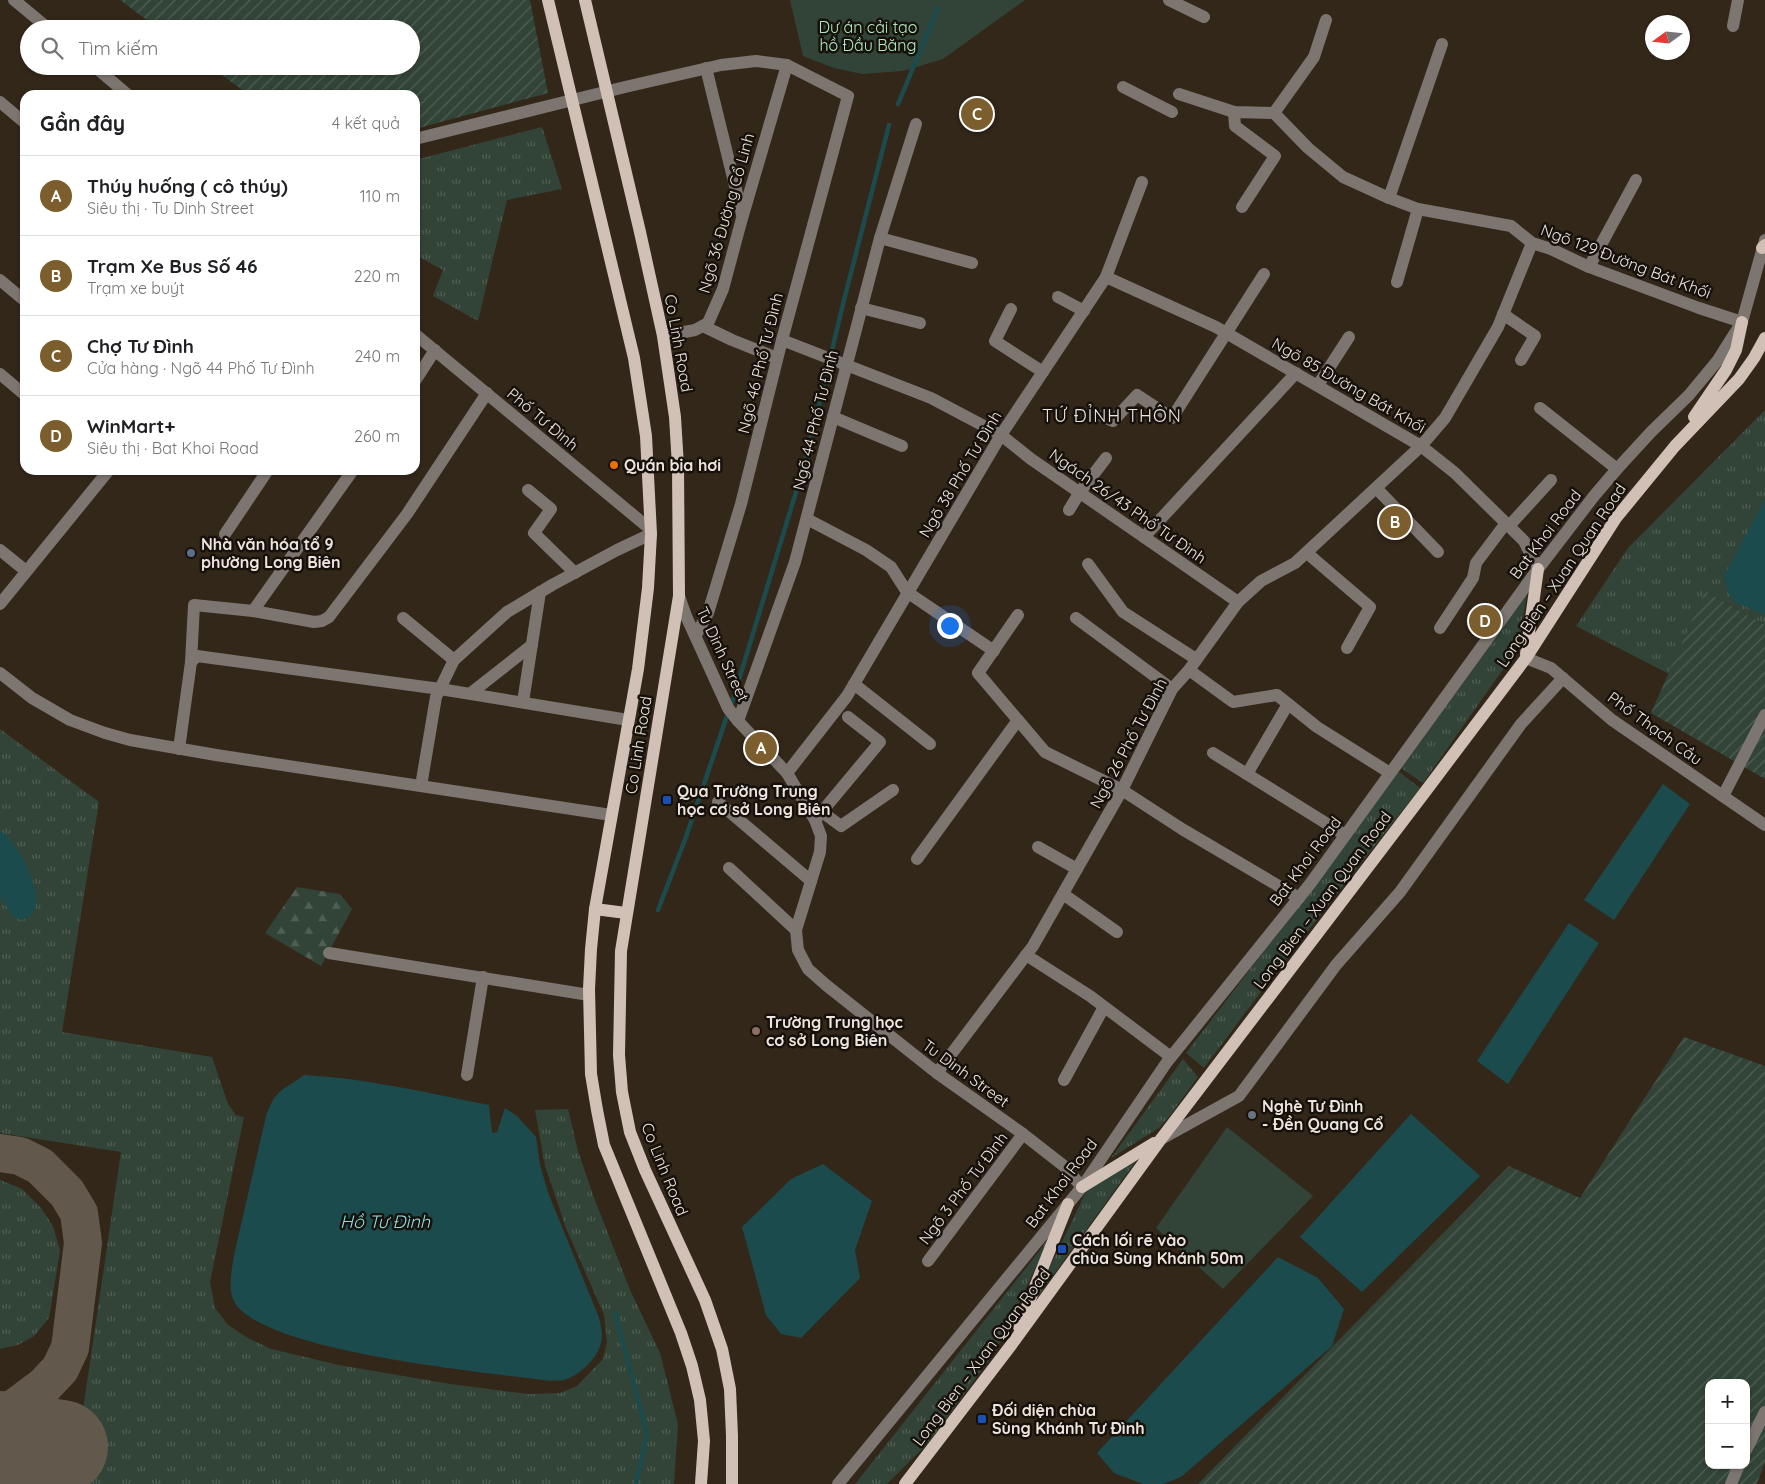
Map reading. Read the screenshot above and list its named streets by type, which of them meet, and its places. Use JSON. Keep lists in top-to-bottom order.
{
  "streets": {
    "main road": ["Co Linh Road", "Long Bien – Xuan Quan Road"],
    "street": [
      "Ngõ 36 Đường Cổ Linh",
      "Ngõ 129 Đường Bát Khối",
      "Ngõ 46 Phố Tư Đình",
      "Ngõ 85 Đường Bát Khối",
      "Phố Tư Đình",
      "Ngõ 44 Phố Tư Đình",
      "Ngõ 38 Phố Tư Đình",
      "Ngách 26/43 Phố Tư Đình",
      "Bat Khoi Road",
      "Tu Dinh Street",
      "Phố Thạch Cầu",
      "Ngõ 26 Phố Tư Đình",
      "Ngõ 3 Phố Tư Đình"
    ]
  },
  "crossings": [
    ["Ngõ 36 Đường Cổ Linh", "Ngõ 46 Phố Tư Đình"],
    ["Ngõ 129 Đường Bát Khối", "Bat Khoi Road"],
    ["Ngõ 129 Đường Bát Khối", "Ngõ 26 Phố Tư Đình"],
    ["Co Linh Road", "Phố Tư Đình"],
    ["Co Linh Road", "Tu Dinh Street"],
    ["Ngõ 46 Phố Tư Đình", "Ngách 26/43 Phố Tư Đình"],
    ["Ngõ 46 Phố Tư Đình", "Tu Dinh Street"],
    ["Ngõ 85 Đường Bát Khối", "Ngõ 38 Phố Tư Đình"],
    ["Ngõ 85 Đường Bát Khối", "Bat Khoi Road"],
    ["Ngõ 85 Đường Bát Khối", "Ngõ 26 Phố Tư Đình"],
    ["Ngõ 44 Phố Tư Đình", "Ngách 26/43 Phố Tư Đình"],
    ["Ngõ 44 Phố Tư Đình", "Tu Dinh Street"],
    ["Ngõ 38 Phố Tư Đình", "Ngách 26/43 Phố Tư Đình"],
    ["Ngõ 38 Phố Tư Đình", "Tu Dinh Street"],
    ["Ngách 26/43 Phố Tư Đình", "Ngõ 26 Phố Tư Đình"],
    ["Bat Khoi Road", "Tu Dinh Street"],
    ["Long Bien – Xuan Quan Road", "Phố Thạch Cầu"],
    ["Tu Dinh Street", "Ngõ 26 Phố Tư Đình"],
    ["Tu Dinh Street", "Ngõ 3 Phố Tư Đình"]
  ],
  "districts": ["TỨ ĐỈNH THÔN"],
  "water": ["Hồ Tư Đình"],
  "parks": ["Dự án cải tạo hồ Đầu Băng"],
  "places": {
    "other": [
      "Quán bia hơi",
      "Nhà văn hóa tổ 9 phường Long Biên",
      "Trường Trung học cơ sở Long Biên",
      "Nghè Tư Đình - Đền Quang Cổ"
    ],
    "transit": ["Qua Trường Trung học cơ sở Long Biên", "Cách lối rẽ vào chùa Sùng Khánh 50m", "Đối diện chùa Sùng Khánh Tư Đình"]
  },
  "north": "left",
  "page": {
    "search": "Tìm kiếm",
    "heading": ["Gần đây", "4 kết quả"],
    "pins": [
      "C",
      "B",
      "D",
      "A"
    ],
    "list": [
      {
        "mark": "A",
        "name": "Thúy huống ( cô thúy)",
        "note": "Siêu thị · Tu Dinh Street",
        "value": "110 m"
      },
      {
        "mark": "B",
        "name": "Trạm Xe Bus Số 46",
        "note": "Trạm xe buýt",
        "value": "220 m"
      },
      {
        "mark": "C",
        "name": "Chợ Tư Đình",
        "note": "Cửa hàng · Ngõ 44 Phố Tư Đình",
        "value": "240 m"
      },
      {
        "mark": "D",
        "name": "WinMart+",
        "note": "Siêu thị · Bat Khoi Road",
        "value": "260 m"
      }
    ],
    "map_buttons": ["+", "−"]
  }
}
